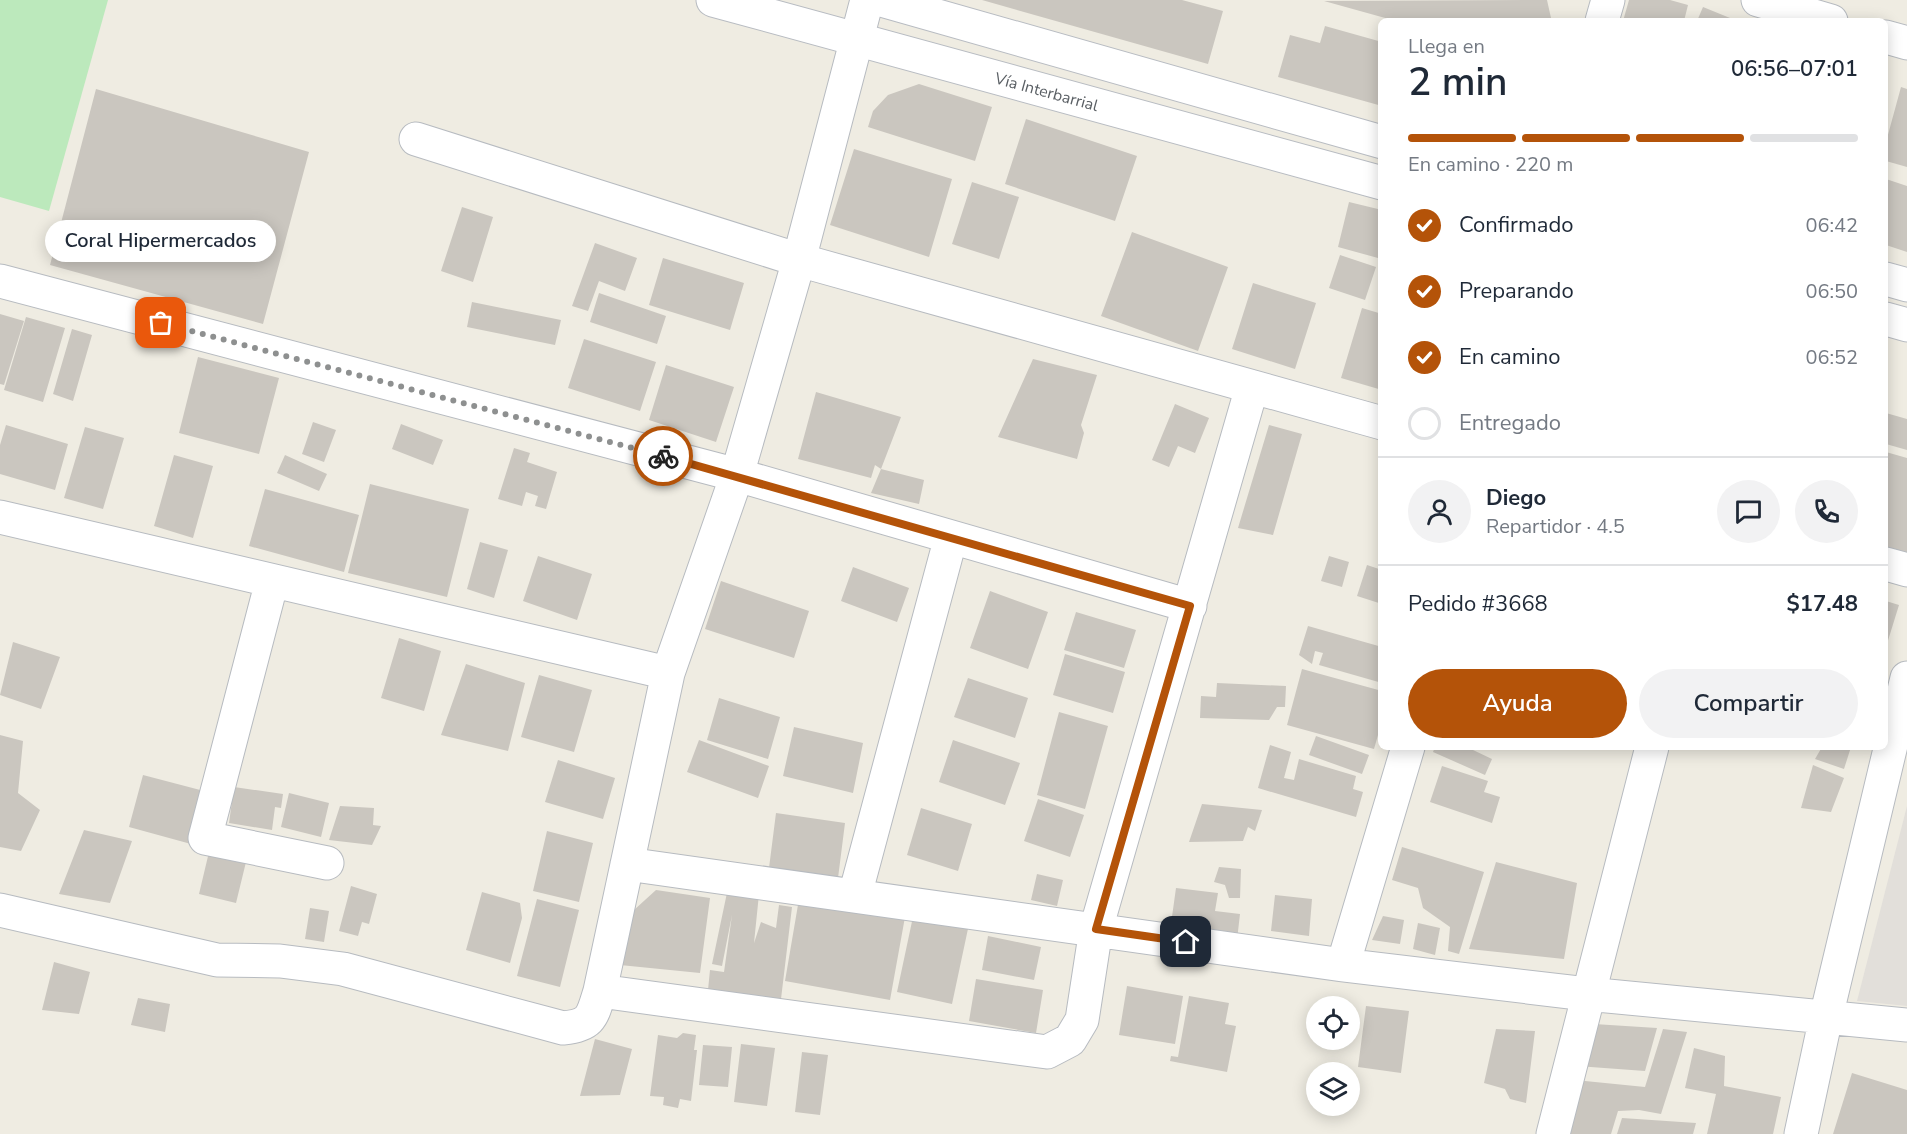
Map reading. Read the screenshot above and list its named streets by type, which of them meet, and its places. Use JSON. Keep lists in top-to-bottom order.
{
  "streets": {
    "street": ["Vía Interbarrial"]
  },
  "places": ["Coral Hipermercados"],
  "page": {
    "heading": ["2 min", "Llega en", "06:56–07:01"],
    "panel": [
      "Diego",
      "Repartidor · 4.5",
      "Pedido #3668",
      "$17.48"
    ],
    "bar": "En camino · 220 m",
    "list": [
      ["Confirmado", "06:42"],
      ["Preparando", "06:50"],
      ["En camino", "06:52"],
      "Entregado"
    ],
    "bubble": "Coral Hipermercados",
    "buttons": ["Ayuda", "Compartir"]
  }
}
